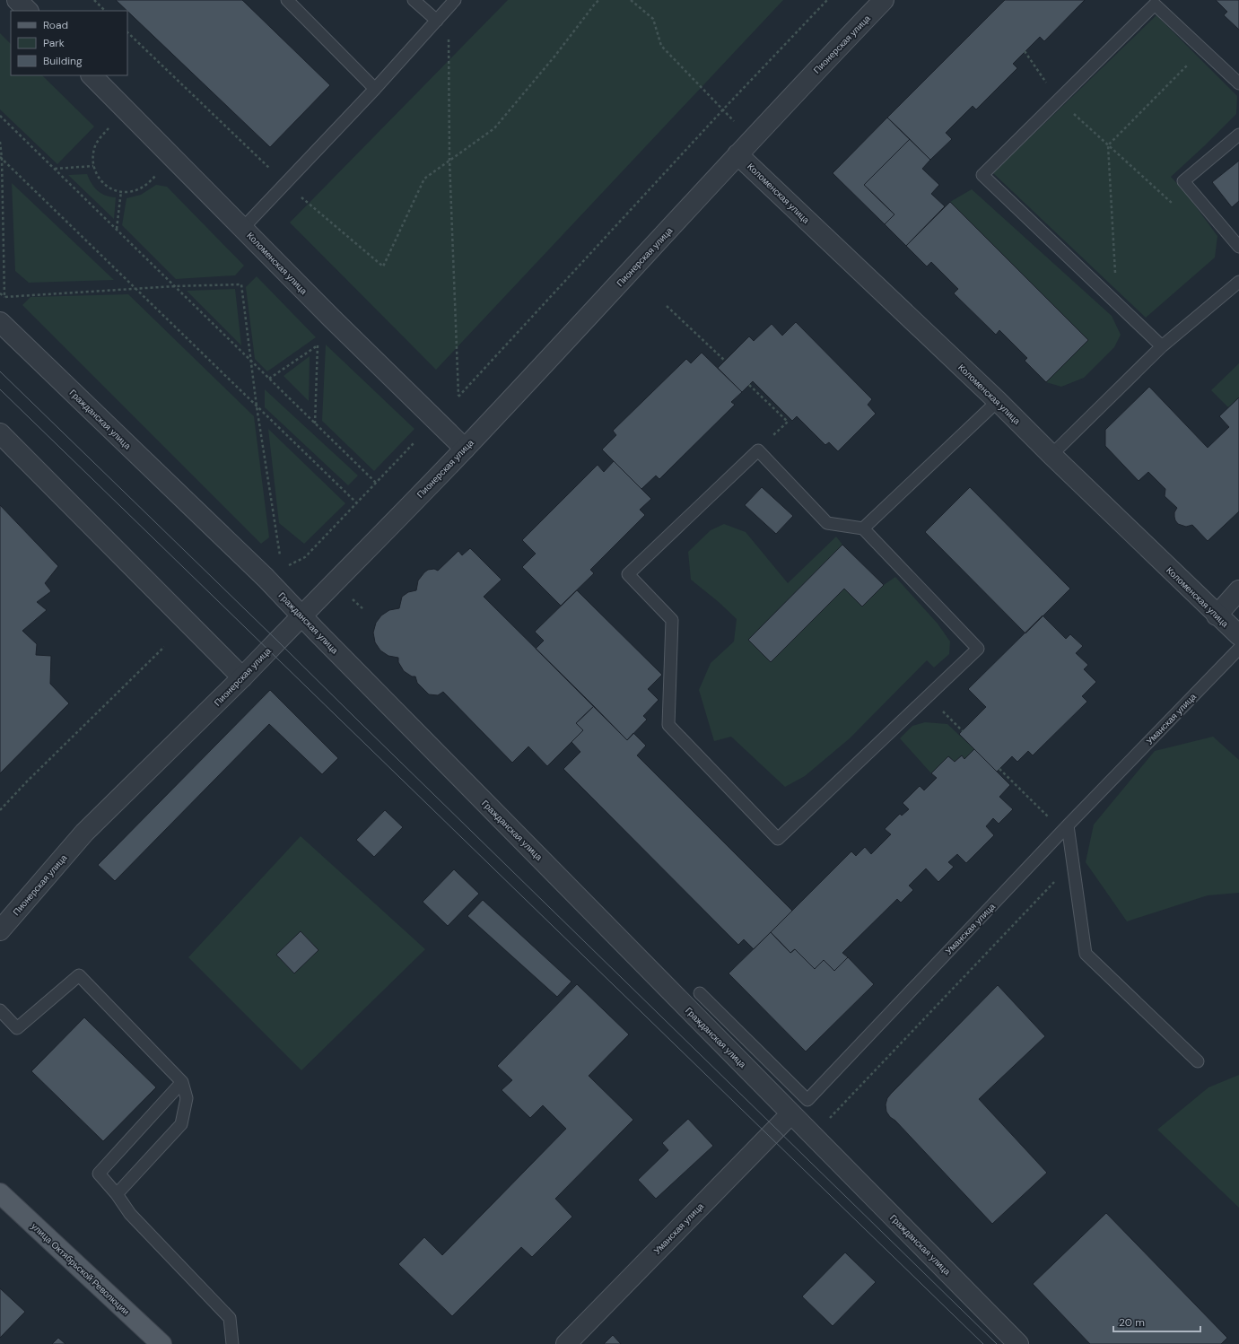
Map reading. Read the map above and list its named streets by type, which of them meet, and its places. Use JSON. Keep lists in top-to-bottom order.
{
  "streets": {
    "main road": ["улица Октябрьской Революции"],
    "street": [
      "Пионерская улица",
      "Коломенская улица",
      "Гражданская улица",
      "Уманская улица"
    ]
  },
  "crossings": [
    ["Пионерская улица", "Коломенская улица"],
    ["Пионерская улица", "Гражданская улица"],
    ["Гражданская улица", "Уманская улица"]
  ],
  "legend": ["Road", "Park", "Building"],
  "scale_bar": "20 m"
}
